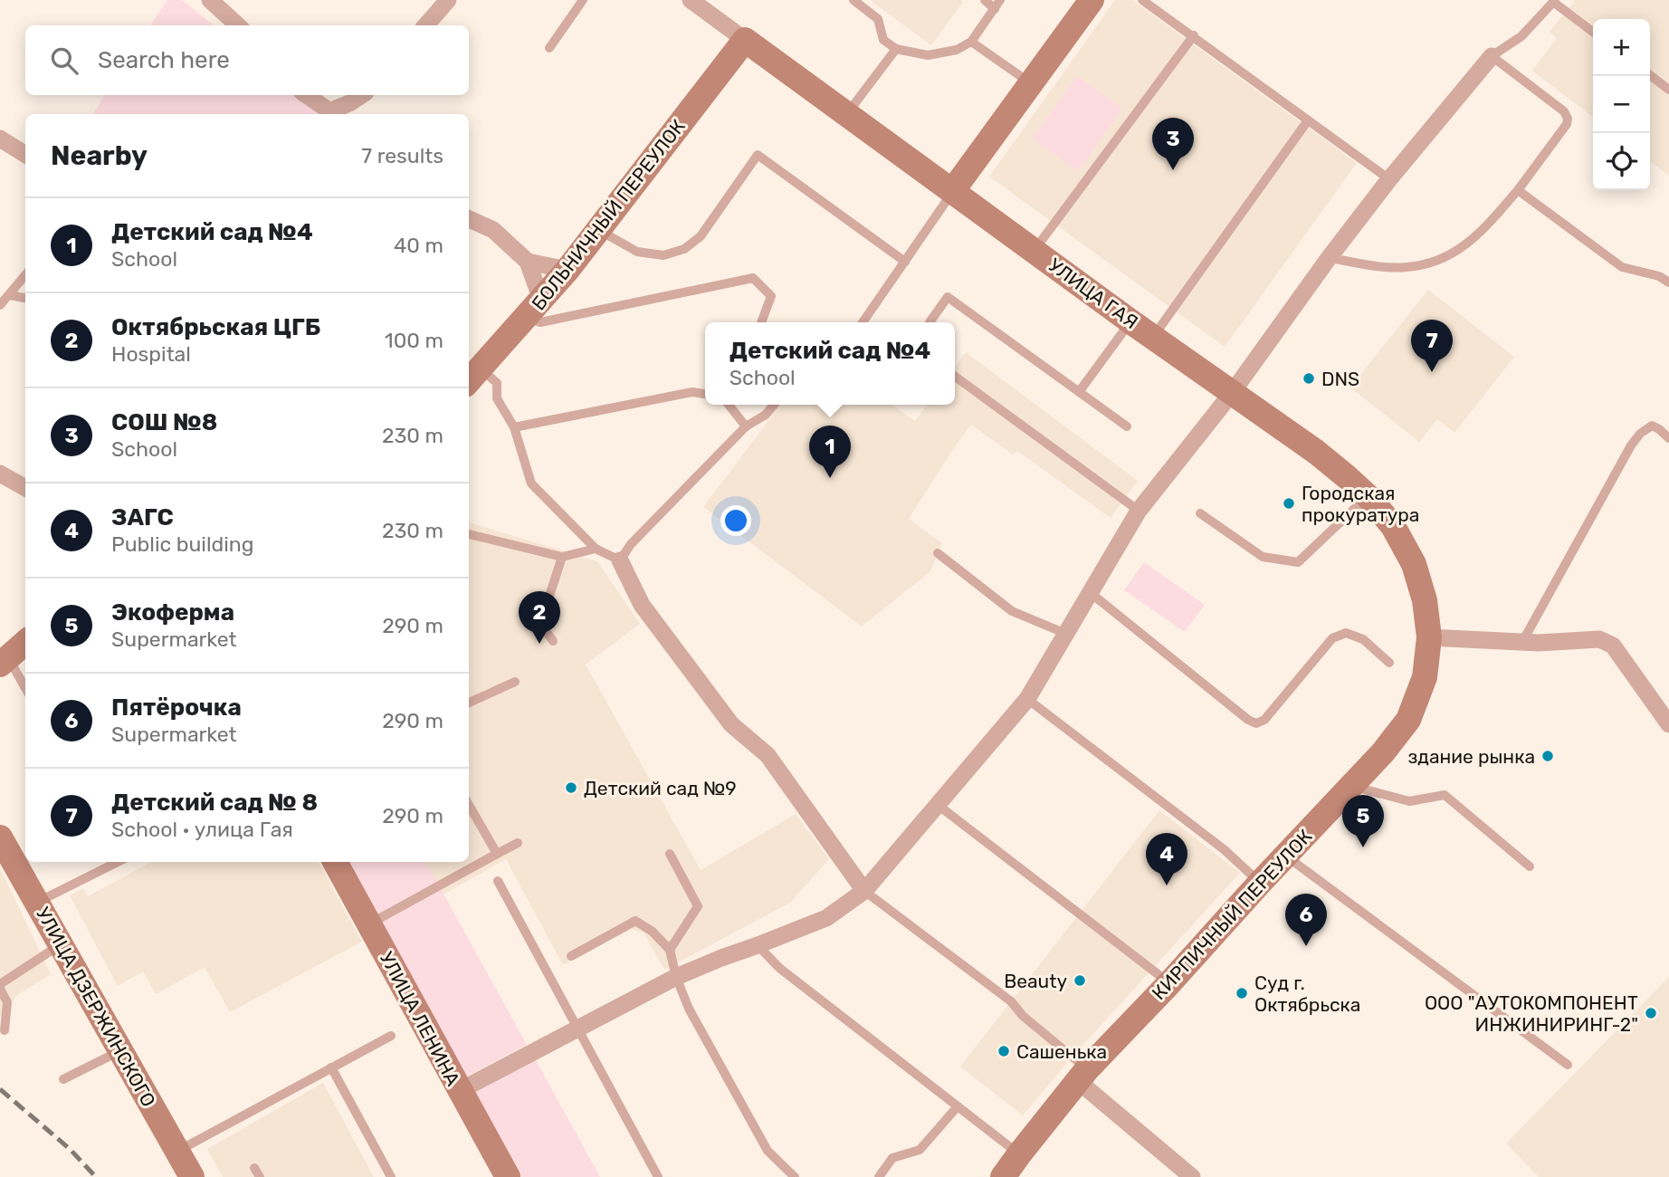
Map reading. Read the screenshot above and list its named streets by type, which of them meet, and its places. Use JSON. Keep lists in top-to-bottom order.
{
  "streets": {
    "main road": [
      "БОЛЬНИЧНЫЙ ПЕРЕУЛОК",
      "УЛИЦА ГАЯ",
      "КИРПИЧНЫЙ ПЕРЕУЛОК",
      "УЛИЦА ДЗЕРЖИНСКОГО",
      "УЛИЦА ЛЕНИНА"
    ]
  },
  "crossings": [
    ["БОЛЬНИЧНЫЙ ПЕРЕУЛОК", "УЛИЦА ГАЯ"],
    ["УЛИЦА ГАЯ", "КИРПИЧНЫЙ ПЕРЕУЛОК"]
  ],
  "places": [
    "DNS",
    "Городская прокуратура",
    "здание рынка",
    "Детский сад №9",
    "Beauty",
    "Суд г. Октябрьска",
    "ООО \"АУТОКОМПОНЕНТ ИНЖИНИРИНГ-2\"",
    "Сашенька"
  ],
  "page": {
    "map_buttons": ["+", "−"],
    "search": "Search here",
    "heading": ["Nearby", "7 results"],
    "pins": [
      "3",
      "7",
      "1",
      "2",
      "5",
      "4",
      "6"
    ],
    "list": [
      {
        "mark": "1",
        "name": "Детский сад №4",
        "note": "School",
        "value": "40 m"
      },
      {
        "mark": "2",
        "name": "Октябрьская ЦГБ",
        "note": "Hospital",
        "value": "100 m"
      },
      {
        "mark": "3",
        "name": "СОШ №8",
        "note": "School",
        "value": "230 m"
      },
      {
        "mark": "4",
        "name": "ЗАГС",
        "note": "Public building",
        "value": "230 m"
      },
      {
        "mark": "5",
        "name": "Экоферма",
        "note": "Supermarket",
        "value": "290 m"
      },
      {
        "mark": "6",
        "name": "Пятёрочка",
        "note": "Supermarket",
        "value": "290 m"
      },
      {
        "mark": "7",
        "name": "Детский сад № 8",
        "note": "School · улица Гая",
        "value": "290 m"
      }
    ],
    "popup": ["Детский сад №4", "School"]
  }
}
